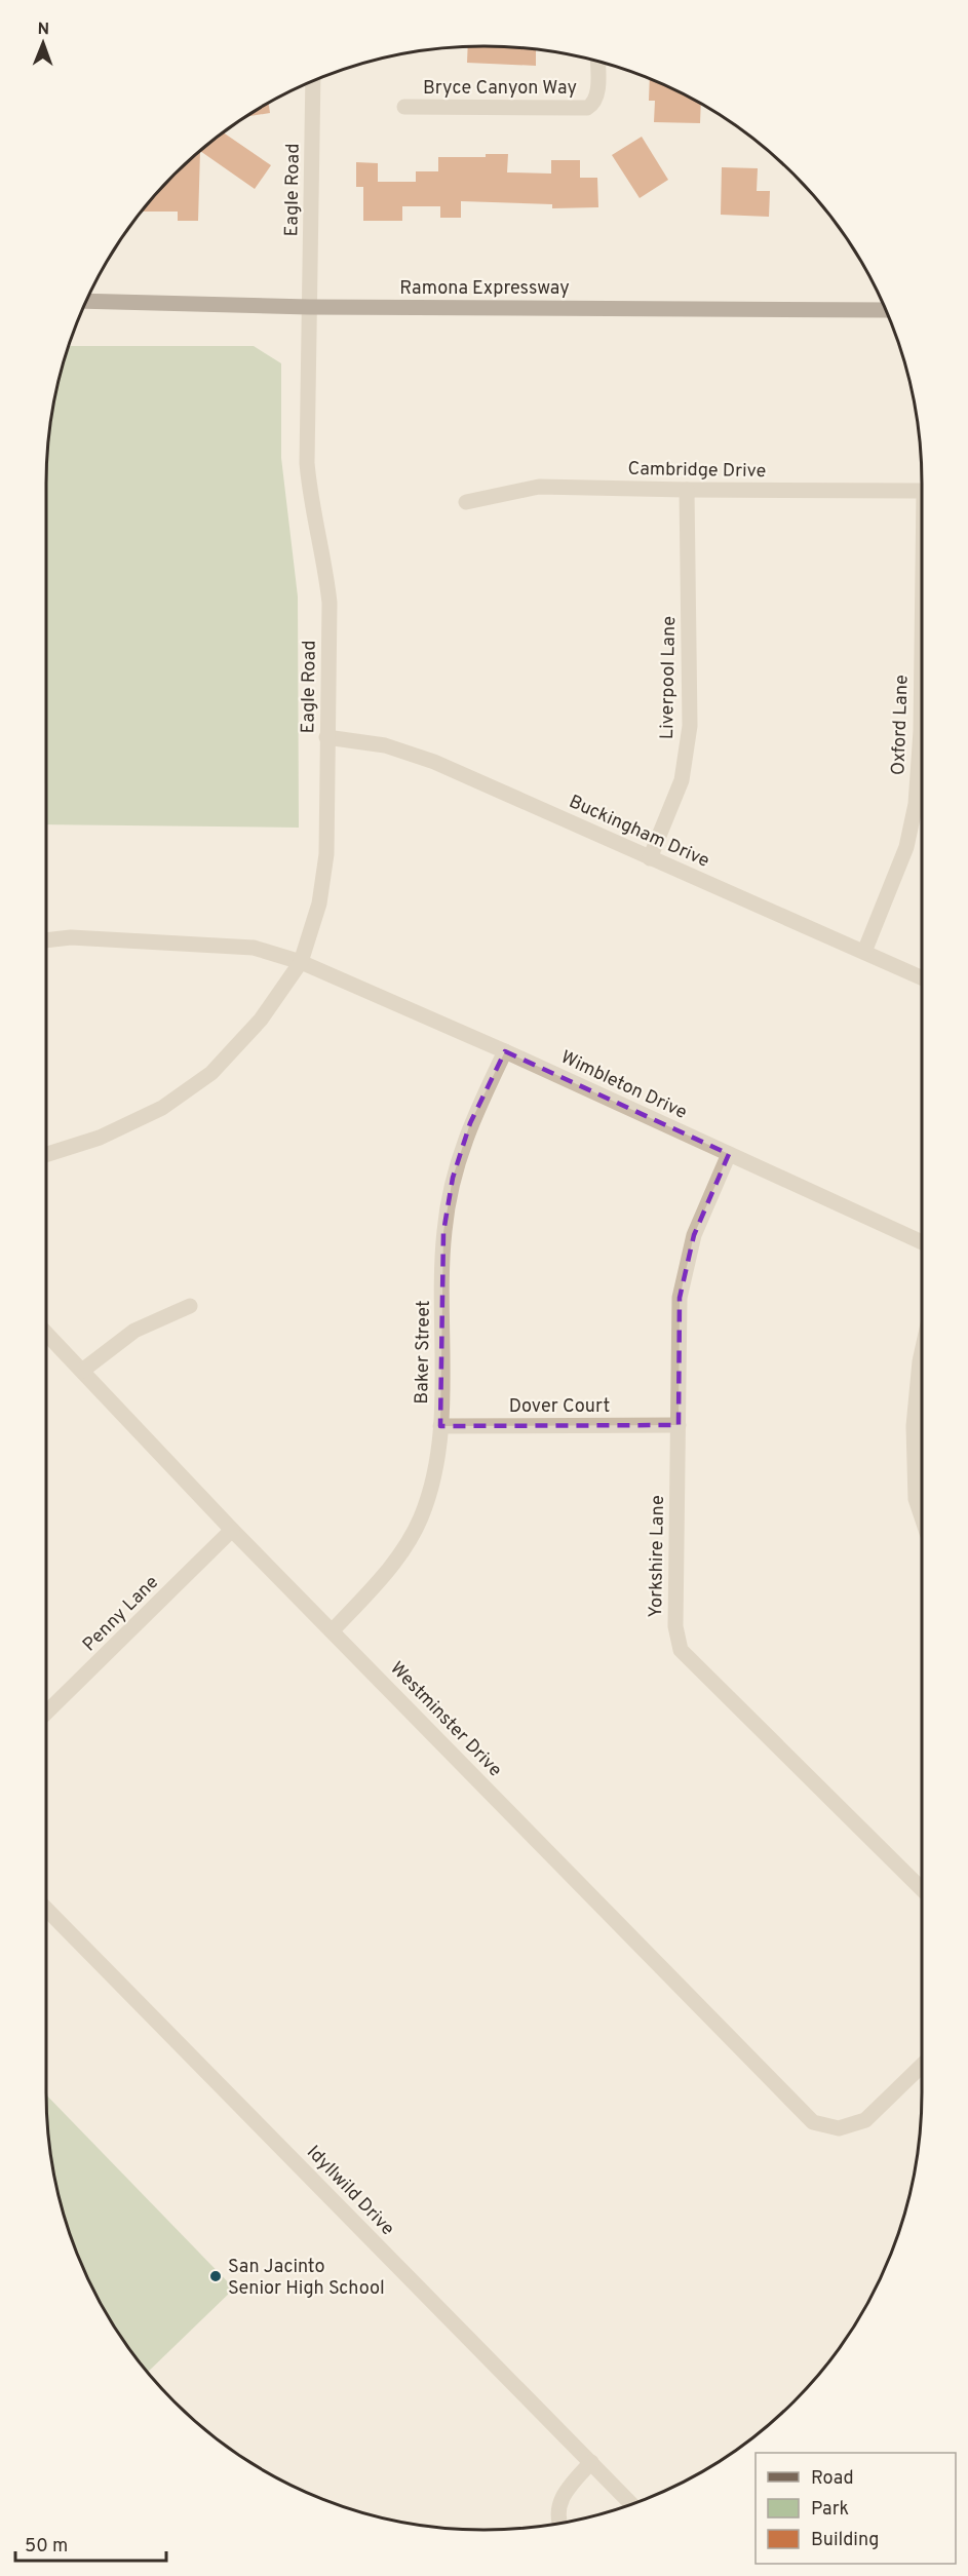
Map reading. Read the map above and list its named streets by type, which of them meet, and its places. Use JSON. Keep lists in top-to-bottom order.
{
  "streets": {
    "main road": ["Ramona Expressway"],
    "street": [
      "Bryce Canyon Way",
      "Eagle Road",
      "Cambridge Drive",
      "Liverpool Lane",
      "Oxford Lane",
      "Buckingham Drive",
      "Wimbleton Drive",
      "Baker Street",
      "Dover Court",
      "Yorkshire Lane",
      "Penny Lane",
      "Westminster Drive",
      "Idyllwild Drive"
    ]
  },
  "crossings": [
    ["Eagle Road", "Ramona Expressway"],
    ["Eagle Road", "Buckingham Drive"],
    ["Eagle Road", "Wimbleton Drive"],
    ["Cambridge Drive", "Liverpool Lane"],
    ["Liverpool Lane", "Buckingham Drive"],
    ["Oxford Lane", "Buckingham Drive"],
    ["Wimbleton Drive", "Baker Street"],
    ["Wimbleton Drive", "Yorkshire Lane"],
    ["Baker Street", "Dover Court"],
    ["Baker Street", "Westminster Drive"],
    ["Dover Court", "Yorkshire Lane"],
    ["Penny Lane", "Westminster Drive"]
  ],
  "places": ["San Jacinto Senior High School"],
  "legend": ["Road", "Park", "Building"],
  "scale_bar": "50 m",
  "north": "top"
}
